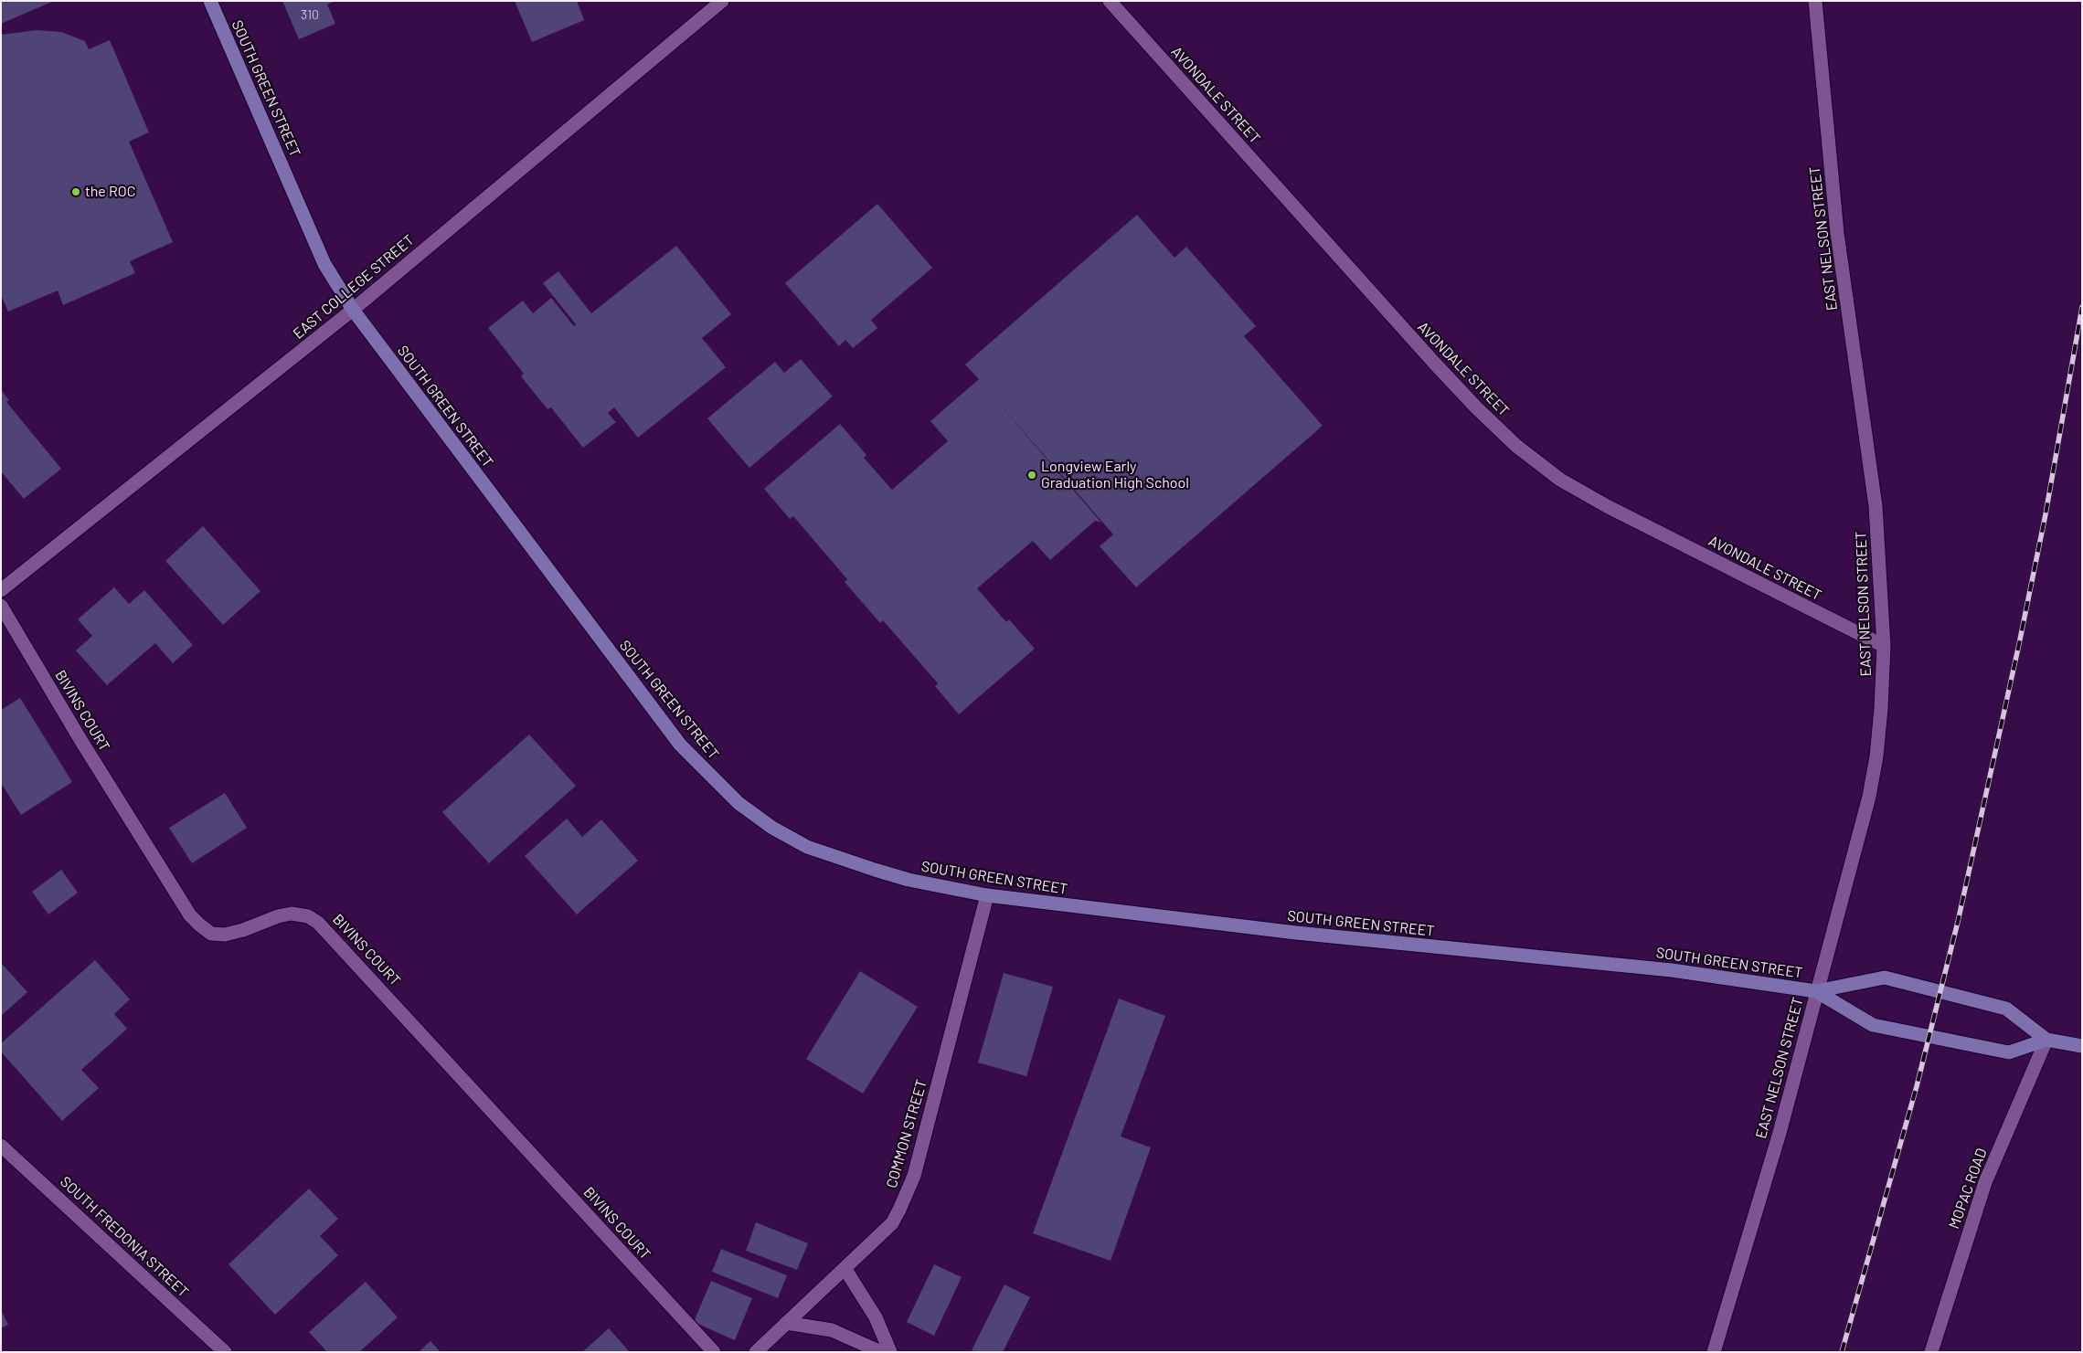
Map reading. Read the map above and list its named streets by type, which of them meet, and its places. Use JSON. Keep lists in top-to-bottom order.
{
  "streets": {
    "street": [
      "SOUTH GREEN STREET",
      "AVONDALE STREET",
      "EAST NELSON STREET",
      "EAST COLLEGE STREET",
      "BIVINS COURT",
      "COMMON STREET",
      "MOPAC ROAD",
      "SOUTH FREDONIA STREET"
    ]
  },
  "crossings": [
    ["SOUTH GREEN STREET", "EAST NELSON STREET"],
    ["SOUTH GREEN STREET", "EAST COLLEGE STREET"],
    ["SOUTH GREEN STREET", "COMMON STREET"],
    ["SOUTH GREEN STREET", "MOPAC ROAD"],
    ["AVONDALE STREET", "EAST NELSON STREET"]
  ],
  "places": ["the ROC", "Longview Early Graduation High School"],
  "house_numbers": ["310"]
}
